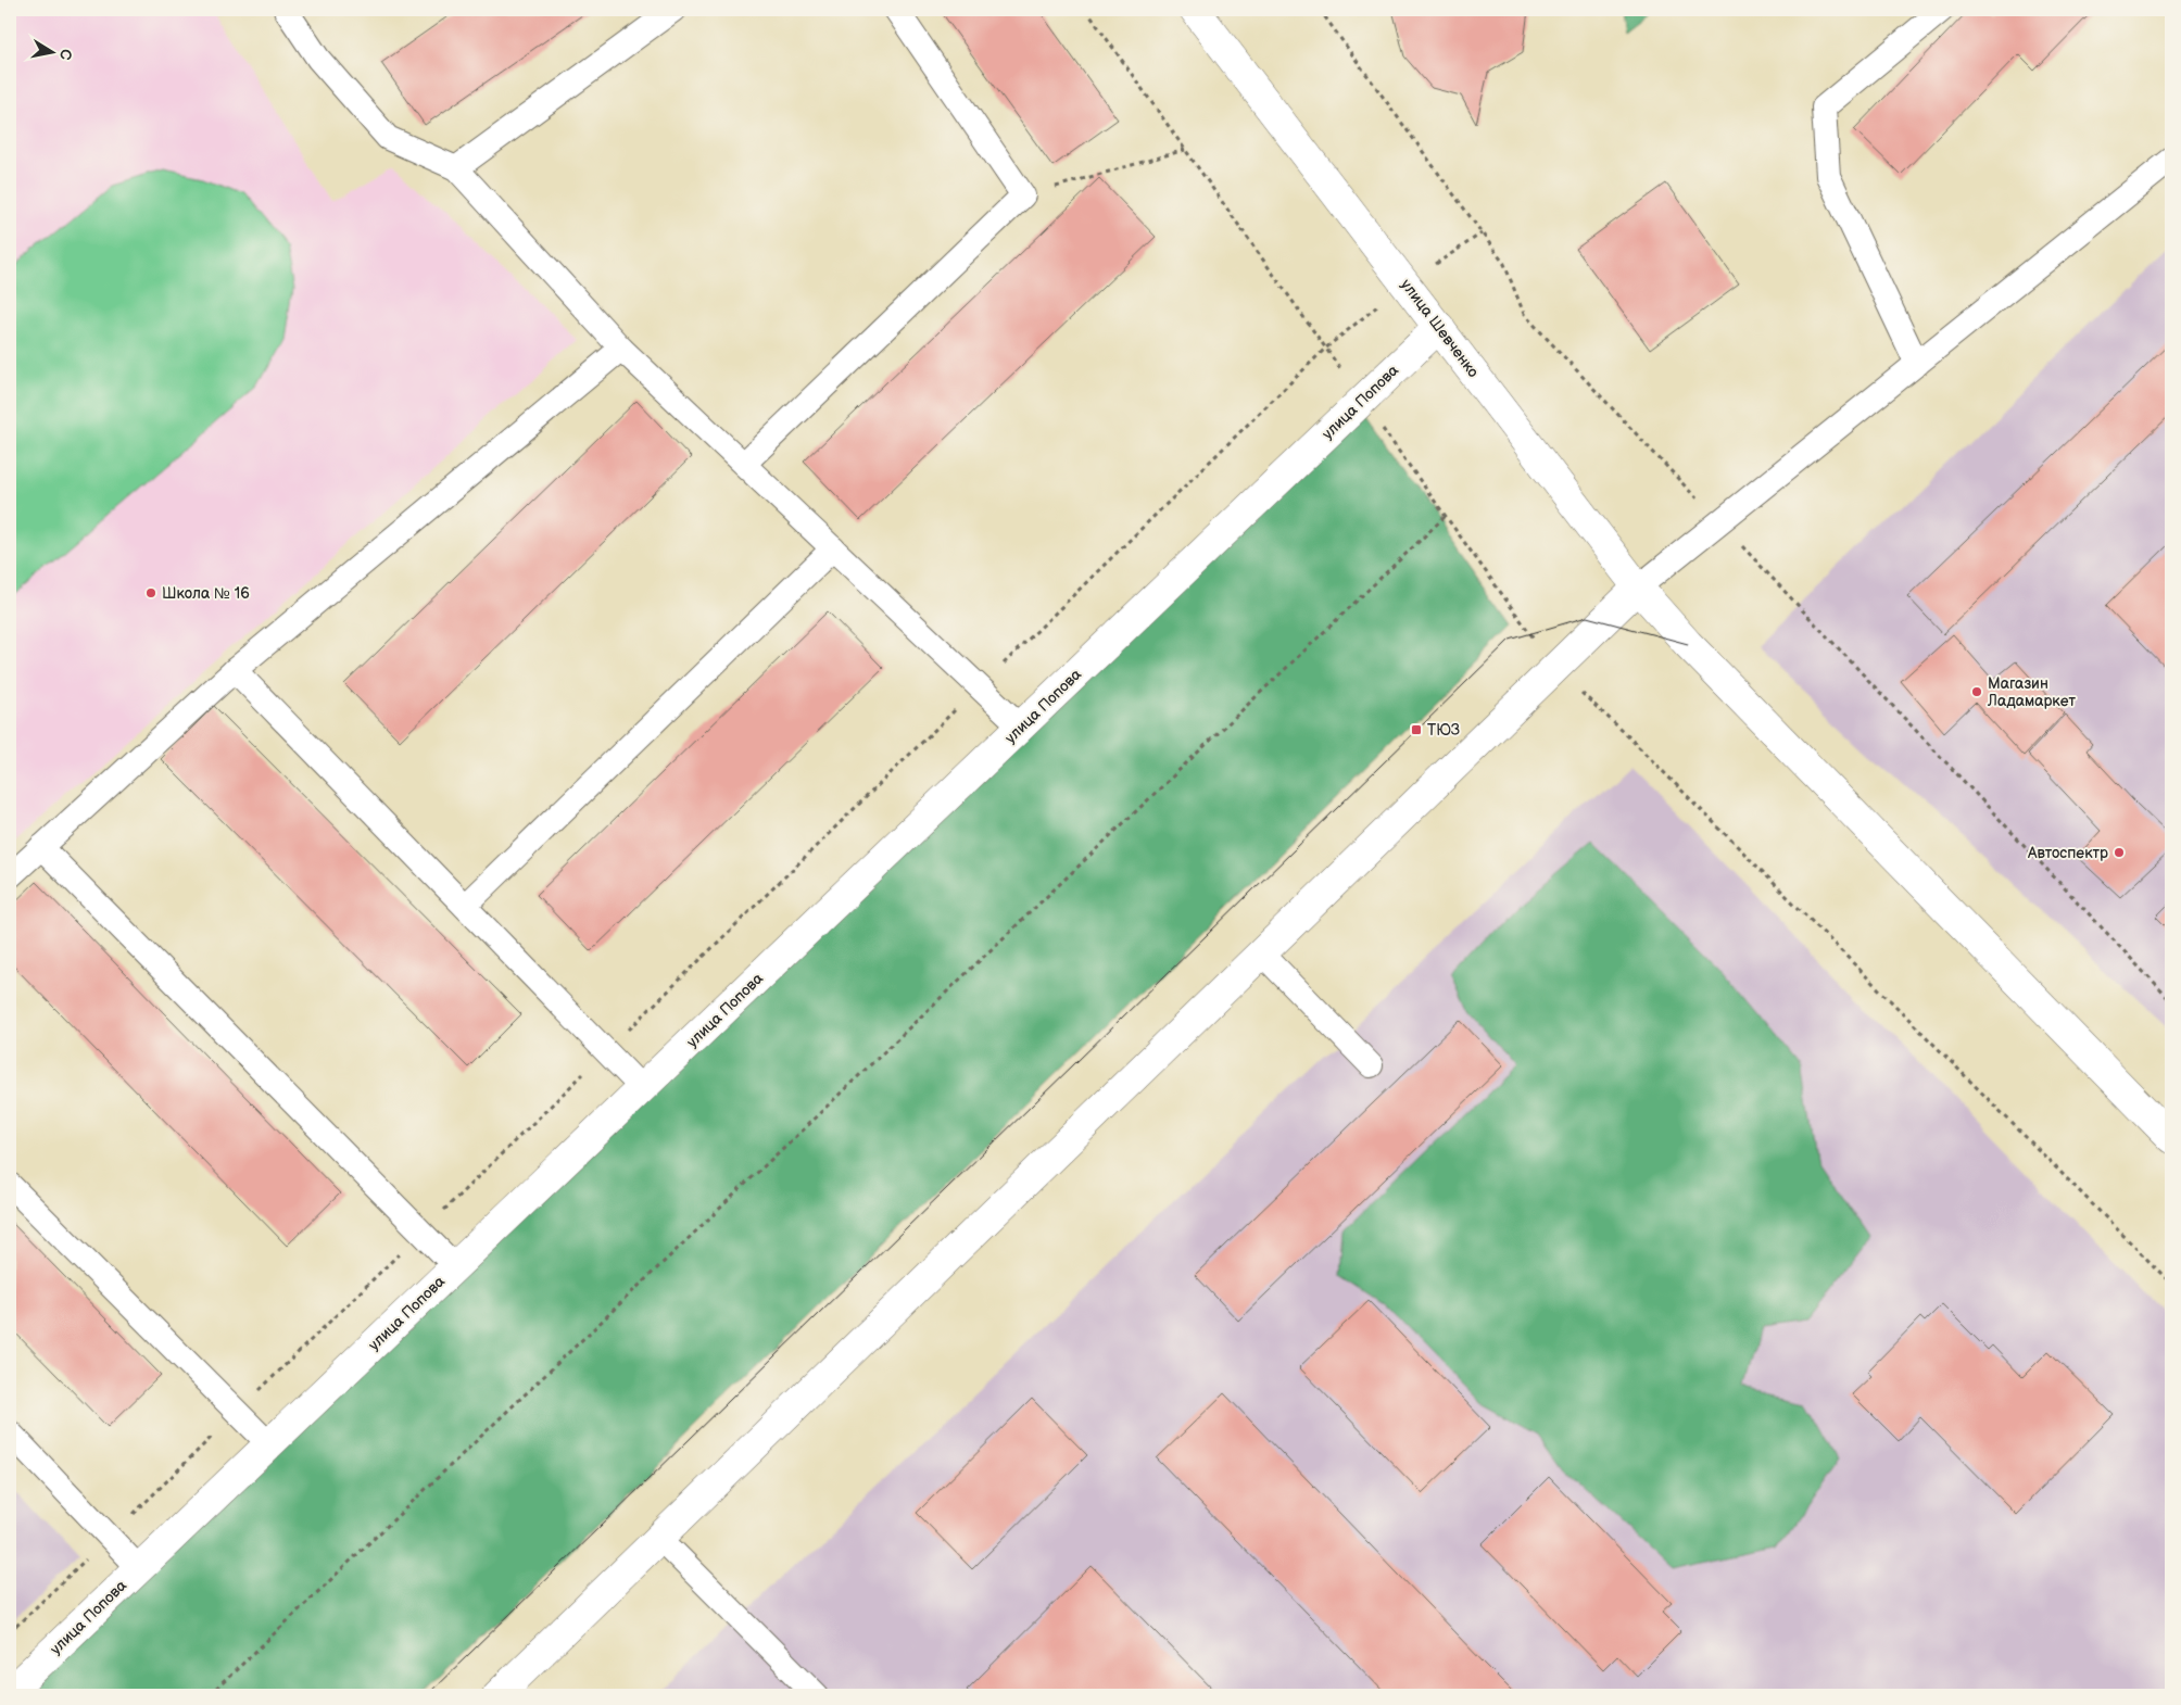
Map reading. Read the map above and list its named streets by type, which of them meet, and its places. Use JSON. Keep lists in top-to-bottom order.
{
  "streets": {
    "street": ["улица Шевченко", "улица Попова"]
  },
  "crossings": [
    ["улица Шевченко", "улица Попова"]
  ],
  "places": {
    "other": ["Школа № 16", "Магазин Ладамаркет", "Автоспектр"],
    "transit": ["ТЮЗ"]
  },
  "north": "right"
}
